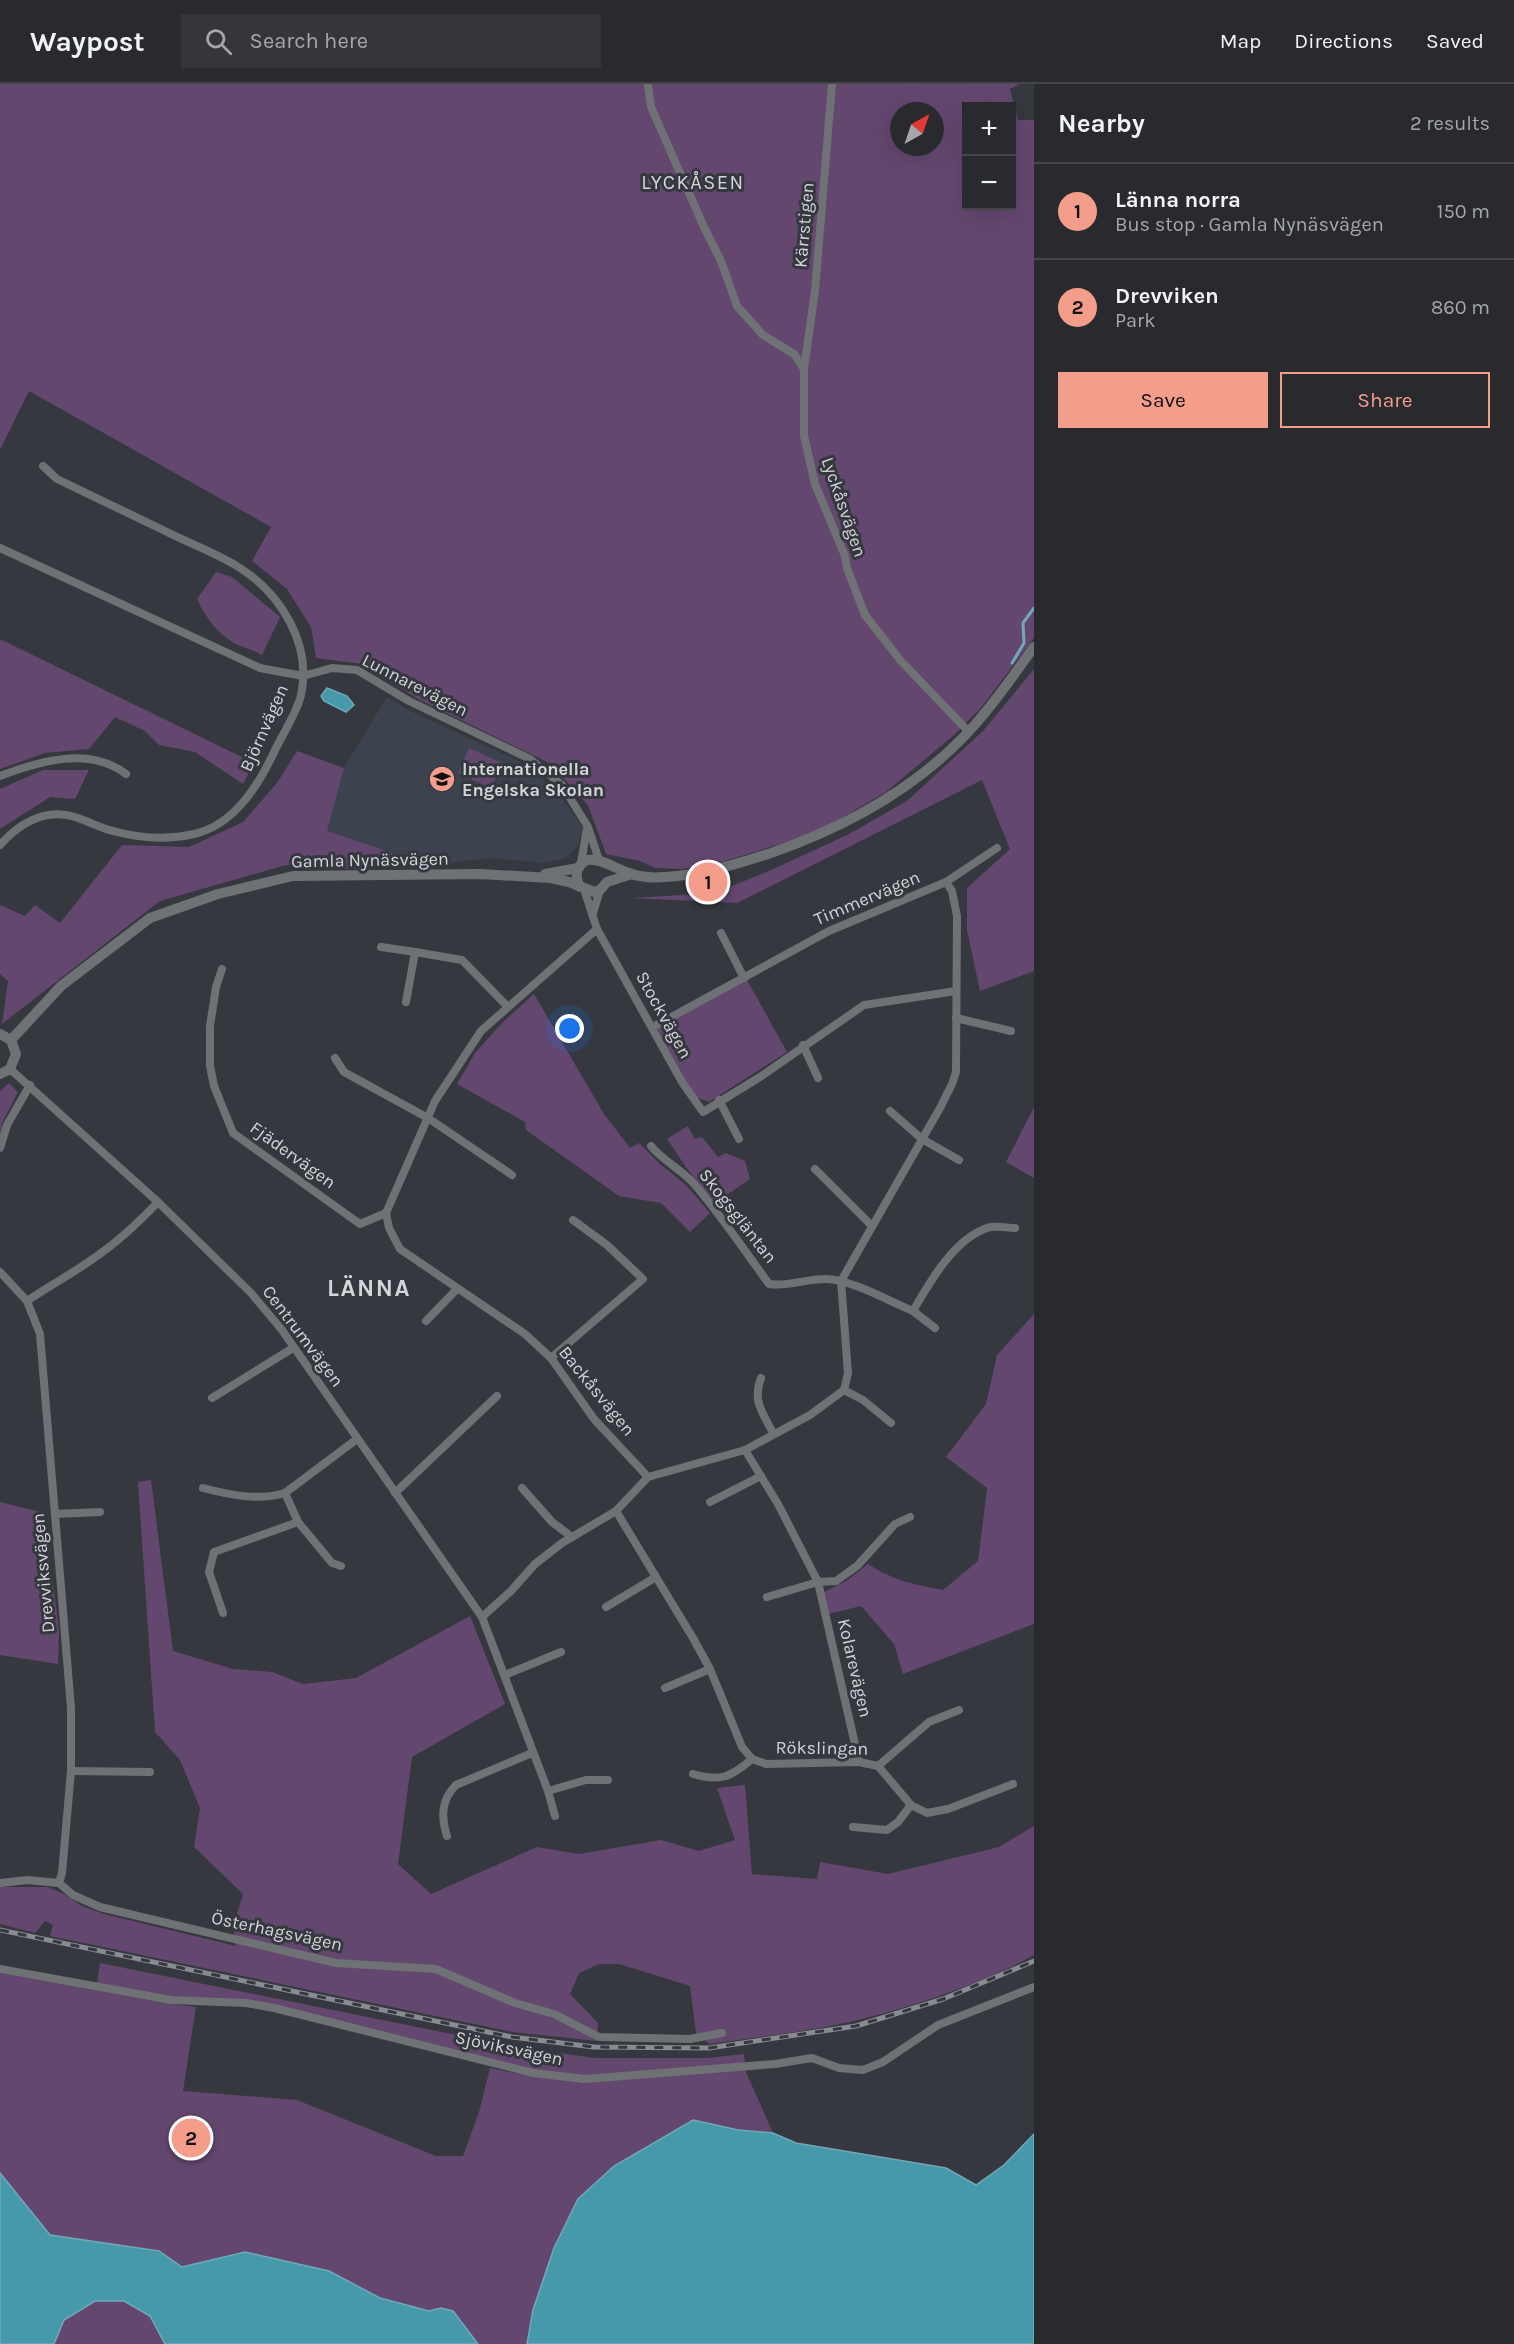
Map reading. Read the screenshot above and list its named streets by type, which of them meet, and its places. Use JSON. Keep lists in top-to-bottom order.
{
  "streets": {
    "street": [
      "Kärrstigen",
      "Lyckåsvägen",
      "Lunnarevägen",
      "Björnvägen",
      "Gamla Nynäsvägen",
      "Timmervägen",
      "Stockvägen",
      "Fjädervägen",
      "Skogsgläntan",
      "Centrumvägen",
      "Backåsvägen",
      "Drevviksvägen",
      "Kolarevägen",
      "Rökslingan",
      "Österhagsvägen",
      "Sjöviksvägen"
    ]
  },
  "crossings": [
    ["Kärrstigen", "Lyckåsvägen"],
    ["Lyckåsvägen", "Gamla Nynäsvägen"],
    ["Lunnarevägen", "Björnvägen"],
    ["Lunnarevägen", "Gamla Nynäsvägen"],
    ["Lunnarevägen", "Stockvägen"],
    ["Gamla Nynäsvägen", "Stockvägen"],
    ["Timmervägen", "Stockvägen"],
    ["Timmervägen", "Skogsgläntan"],
    ["Fjädervägen", "Backåsvägen"],
    ["Drevviksvägen", "Österhagsvägen"],
    ["Kolarevägen", "Rökslingan"]
  ],
  "districts": ["LYCKÅSEN", "LÄNNA"],
  "places": {
    "school or university": ["Internationella Engelska Skolan"]
  },
  "north": "top right",
  "page": {
    "header": "Waypost",
    "search": "Search here",
    "nav": ["Map", "Directions", "Saved"],
    "heading": ["Nearby", "2 results"],
    "map_buttons": ["+", "−"],
    "list": [
      {
        "mark": "1",
        "name": "Länna norra",
        "note": "Bus stop · Gamla Nynäsvägen",
        "value": "150 m"
      },
      {
        "mark": "2",
        "name": "Drevviken",
        "note": "Park",
        "value": "860 m"
      }
    ],
    "buttons": ["Save", "Share"],
    "pins": ["1", "2"]
  }
}
